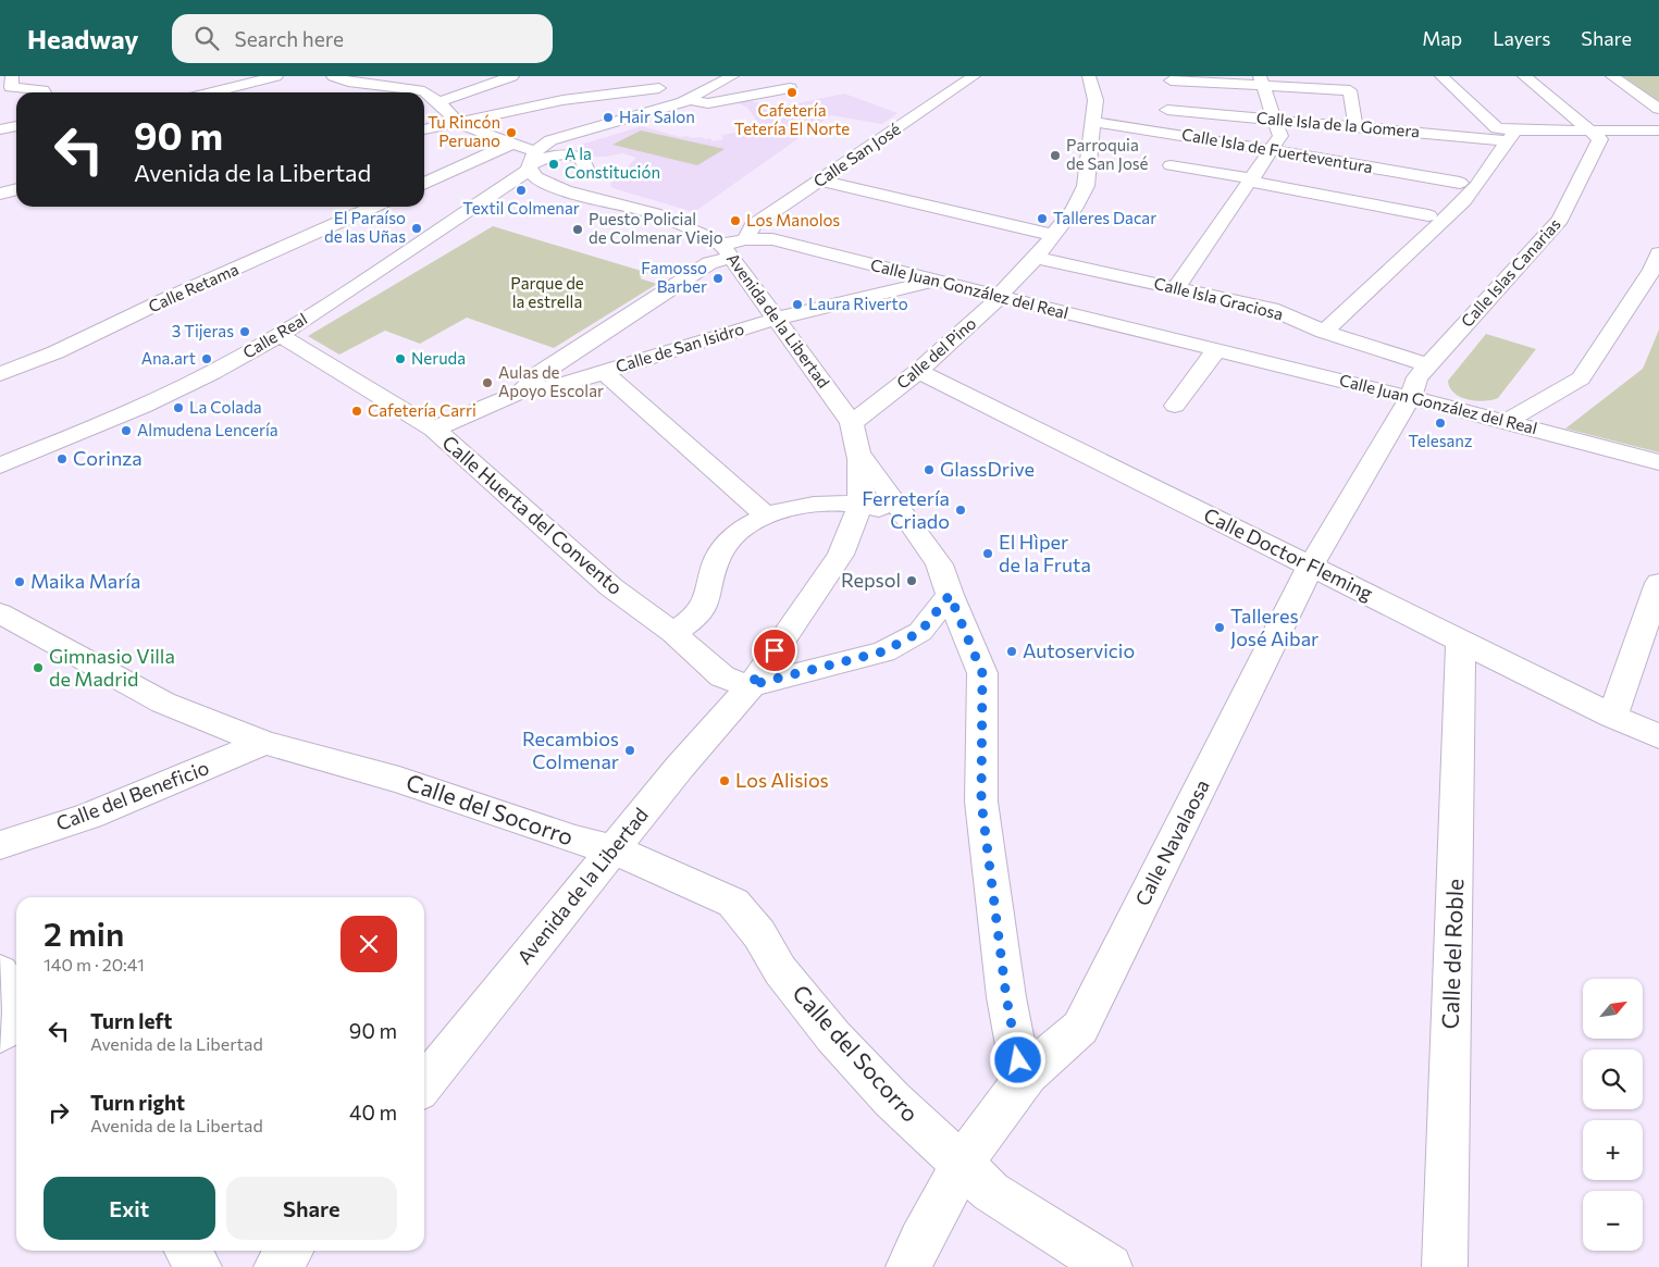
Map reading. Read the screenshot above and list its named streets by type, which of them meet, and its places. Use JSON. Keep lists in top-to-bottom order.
{
  "streets": {
    "street": [
      "Calle Isla de la Gomera",
      "Calle Isla de Fuerteventura",
      "Calle San José",
      "Calle Islas Canarias",
      "Calle Retama",
      "Calle Juan González del Real",
      "Calle Isla Graciosa",
      "Avenida de la Libertad",
      "Calle Real",
      "Calle de San Isidro",
      "Calle del Pino",
      "Calle Huerta del Convento",
      "Calle Doctor Fleming",
      "Calle del Beneficio",
      "Calle del Socorro",
      "Calle Navalaosa",
      "Calle del Roble"
    ]
  },
  "crossings": [
    ["Calle Isla de la Gomera", "Calle Islas Canarias"],
    ["Calle Isla de Fuerteventura", "Calle del Pino"],
    ["Calle San José", "Calle Juan González del Real"],
    ["Calle Islas Canarias", "Calle Juan González del Real"],
    ["Calle Islas Canarias", "Calle Isla Graciosa"],
    ["Calle Islas Canarias", "Calle Navalaosa"],
    ["Calle Juan González del Real", "Avenida de la Libertad"],
    ["Calle Juan González del Real", "Calle de San Isidro"],
    ["Calle Juan González del Real", "Calle del Pino"],
    ["Calle Juan González del Real", "Calle Navalaosa"],
    ["Calle Isla Graciosa", "Calle del Pino"],
    ["Avenida de la Libertad", "Calle Real"],
    ["Avenida de la Libertad", "Calle de San Isidro"],
    ["Avenida de la Libertad", "Calle del Pino"],
    ["Avenida de la Libertad", "Calle Huerta del Convento"],
    ["Avenida de la Libertad", "Calle del Socorro"],
    ["Avenida de la Libertad", "Calle Navalaosa"],
    ["Calle Real", "Calle Huerta del Convento"],
    ["Calle del Pino", "Calle Doctor Fleming"],
    ["Calle Doctor Fleming", "Calle Navalaosa"],
    ["Calle Doctor Fleming", "Calle del Roble"],
    ["Calle del Beneficio", "Calle del Socorro"],
    ["Calle del Socorro", "Calle Navalaosa"]
  ],
  "parks": ["Parque de la estrella"],
  "places": [
    "Cafetería Tetería El Norte",
    "Hair Salon",
    "Tu Rincón Peruano",
    "Parroquia de San José",
    "A la Constitución",
    "Textil Colmenar",
    "Talleres Dacar",
    "Los Manolos",
    "El Paraíso de las Uñas",
    "Puesto Policial de Colmenar Viejo",
    "Famosso Barber",
    "Laura Riverto",
    "3 Tijeras",
    "Ana.art",
    "Neruda",
    "Aulas de Apoyo Escolar",
    "La Colada",
    "Cafetería Carri",
    "Telesanz",
    "Almudena Lencería",
    "Corinza",
    "GlassDrive",
    "Ferretería Criado",
    "El Hìper de la Fruta",
    "Repsol",
    "Maika María",
    "Talleres José Aibar",
    "Autoservicio",
    "Gimnasio Villa de Madrid",
    "Recambios Colmenar",
    "Los Alisios"
  ],
  "north": "top right",
  "page": {
    "header": "Headway",
    "search": "Search here",
    "nav": ["Map", "Layers", "Share"],
    "turn": ["90 m", "Avenida de la Libertad"],
    "heading": ["2 min", "140 m · 20:41"],
    "map_buttons": ["+", "−"],
    "list": [
      {
        "name": "Turn left",
        "note": "Avenida de la Libertad",
        "value": "90 m"
      },
      {
        "name": "Turn right",
        "note": "Avenida de la Libertad",
        "value": "40 m"
      }
    ],
    "buttons": ["Exit", "Share"]
  }
}
